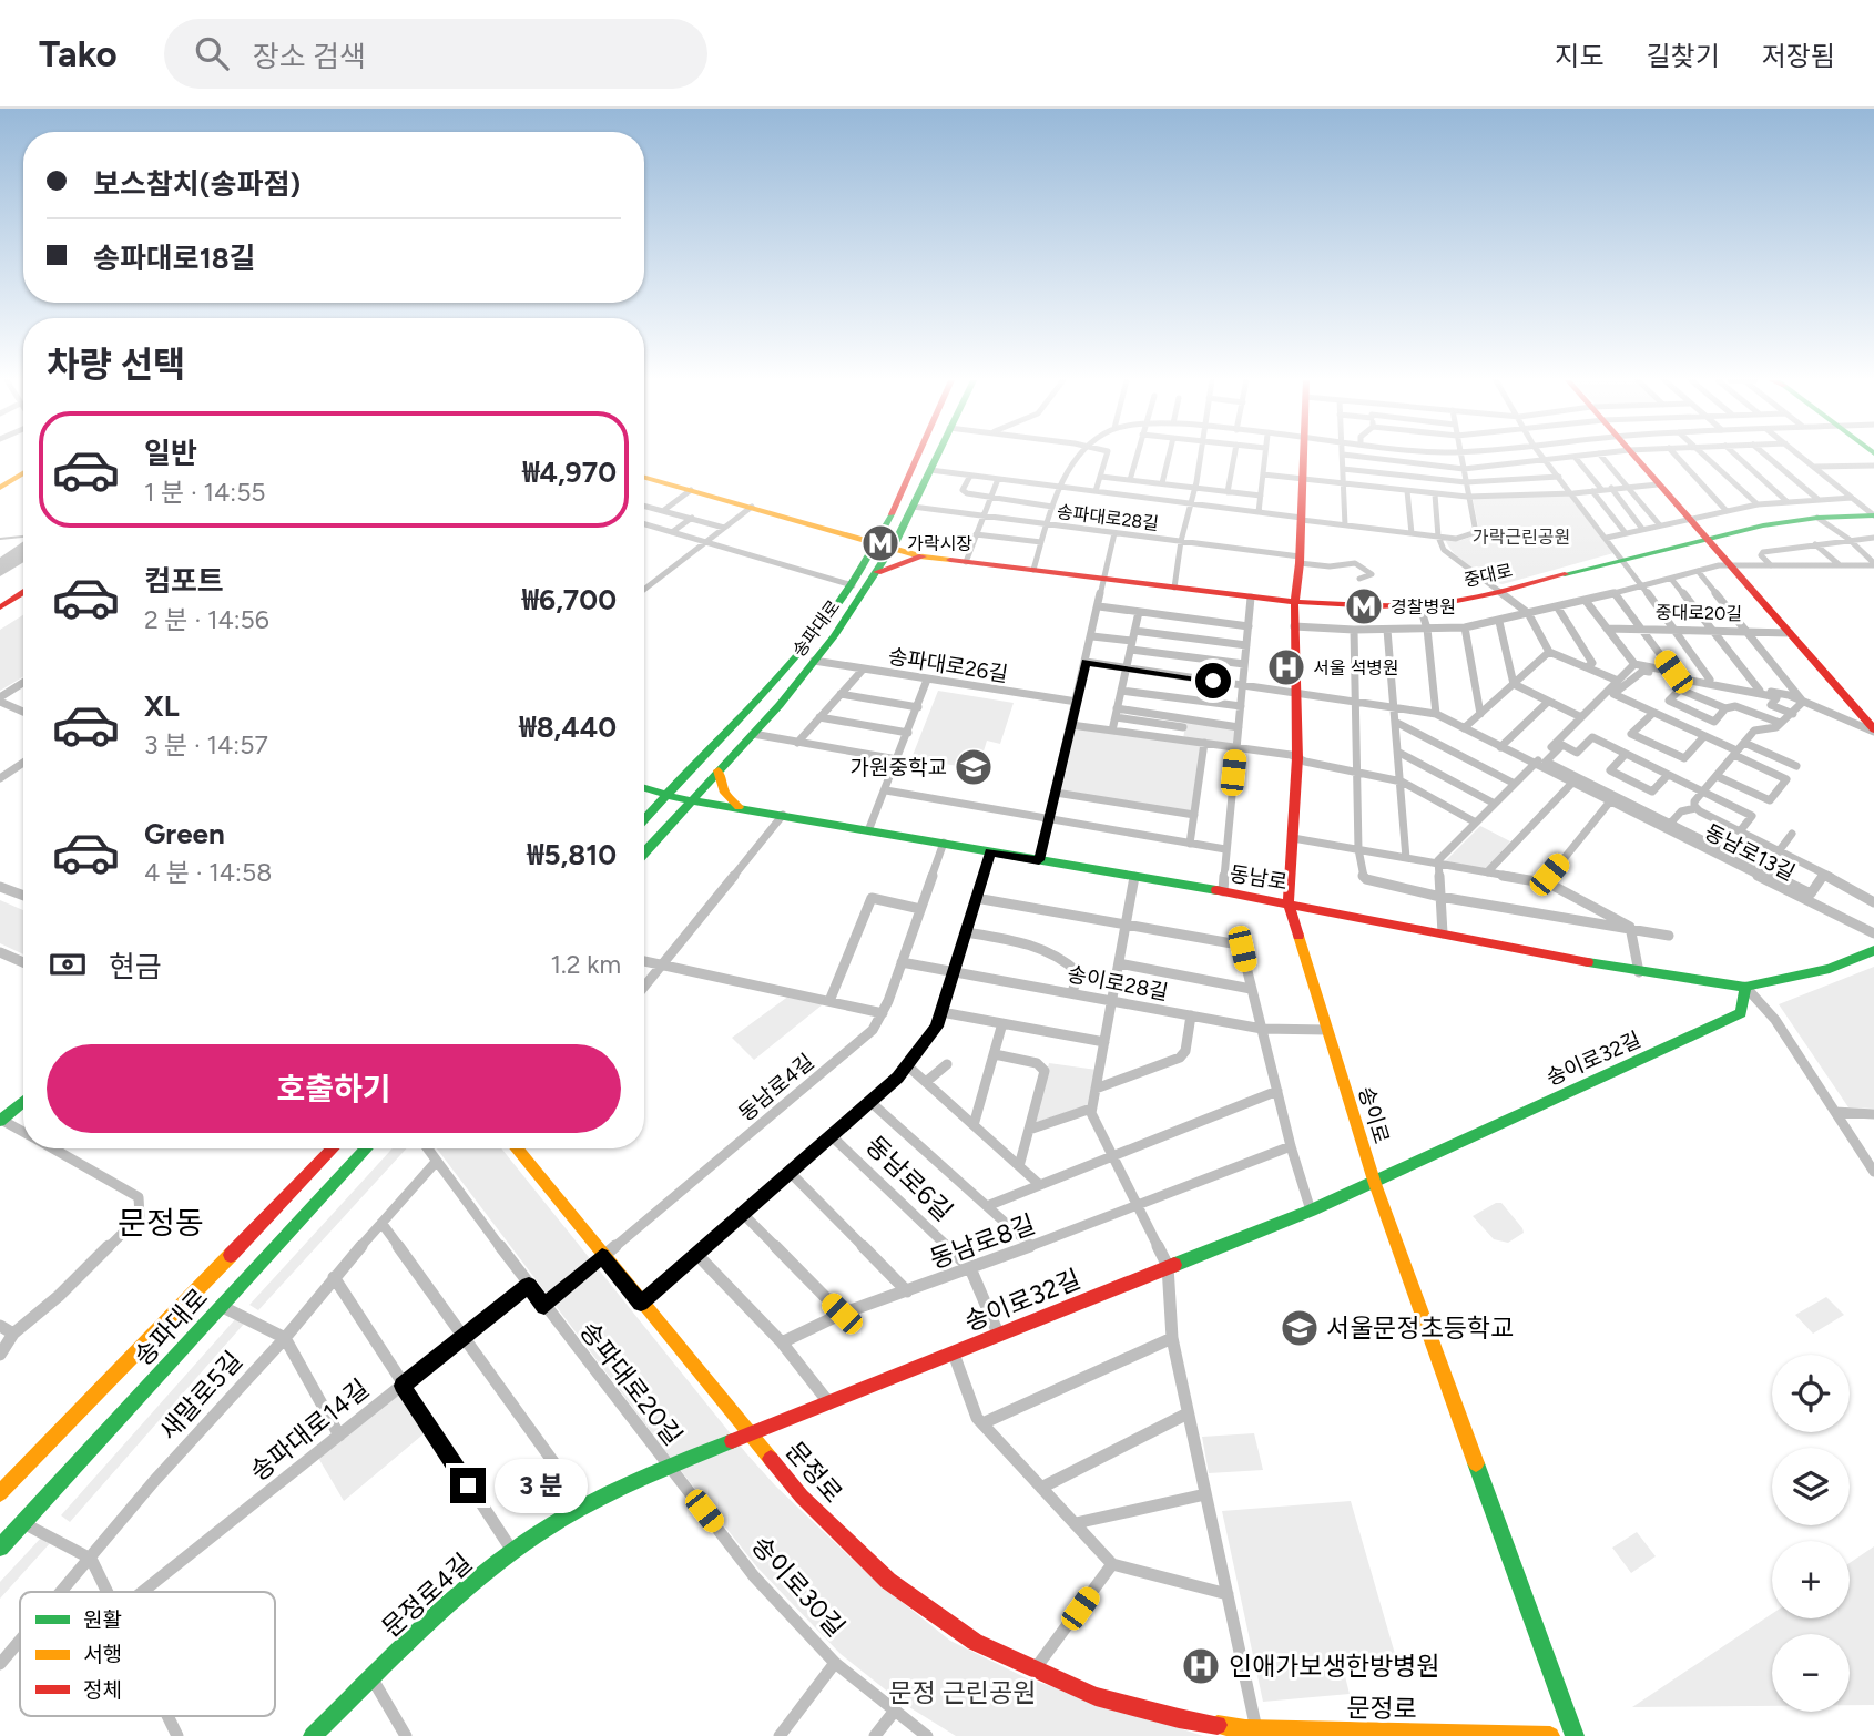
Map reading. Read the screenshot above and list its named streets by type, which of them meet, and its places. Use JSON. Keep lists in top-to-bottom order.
{
  "streets": {
    "main road": [
      "중대로",
      "중대로20길",
      "송파대로",
      "동남로",
      "송이로32길",
      "송이로",
      "문정로",
      "문정로4길"
    ],
    "street": [
      "송파대로28길",
      "송파대로26길",
      "동남로13길",
      "송이로28길",
      "동남로4길",
      "동남로6길",
      "동남로8길",
      "송파대로20길",
      "새말로5길",
      "송파대로14길",
      "송이로30길"
    ]
  },
  "crossings": [
    ["송파대로28길", "송파대로"],
    ["송파대로28길", "송이로"],
    ["중대로", "중대로20길"],
    ["중대로", "송파대로"],
    ["중대로", "송이로"],
    ["송파대로", "송파대로26길"],
    ["송파대로", "동남로"],
    ["동남로13길", "송이로"],
    ["동남로", "송이로32길"],
    ["동남로", "동남로4길"],
    ["동남로", "송이로"],
    ["동남로", "동남로6길"],
    ["송이로28길", "동남로4길"],
    ["송이로28길", "송이로"],
    ["송이로28길", "동남로6길"],
    ["송이로32길", "송이로"],
    ["송이로32길", "동남로6길"],
    ["송이로32길", "문정로"],
    ["송이로32길", "문정로4길"],
    ["동남로4길", "문정로"],
    ["동남로6길", "동남로8길"],
    ["동남로6길", "문정로"],
    ["송파대로20길", "새말로5길"],
    ["송파대로20길", "송파대로14길"],
    ["송파대로20길", "송이로30길"],
    ["송파대로20길", "문정로4길"],
    ["문정로", "문정로4길"],
    ["송이로30길", "문정로4길"]
  ],
  "districts": ["문정동"],
  "parks": ["가락근린공원", "문정 근린공원"],
  "places": {
    "metro station": ["가락시장", "경찰병원"],
    "hospital": ["서울 석병원", "인애가보생한방병원"],
    "school or university": ["가원중학교", "서울문정초등학교"]
  },
  "legend": ["원활", "서행", "정체"],
  "page": {
    "header": "Tako",
    "search": "장소 검색",
    "nav": ["지도", "길찾기", "저장됨"],
    "banner": ["보스참치(송파점)", "송파대로18길"],
    "heading": "차량 선택",
    "list": [
      {
        "name": "일반",
        "note": "1 분 · 14:55",
        "value": "₩4,970"
      },
      {
        "name": "컴포트",
        "note": "2 분 · 14:56",
        "value": "₩6,700"
      },
      {
        "name": "XL",
        "note": "3 분 · 14:57",
        "value": "₩8,440"
      },
      {
        "name": "Green",
        "note": "4 분 · 14:58",
        "value": "₩5,810"
      }
    ],
    "pay": ["현금", "1.2 km"],
    "buttons": "호출하기",
    "map_buttons": ["+", "−"],
    "bubble": "3 분"
  }
}
